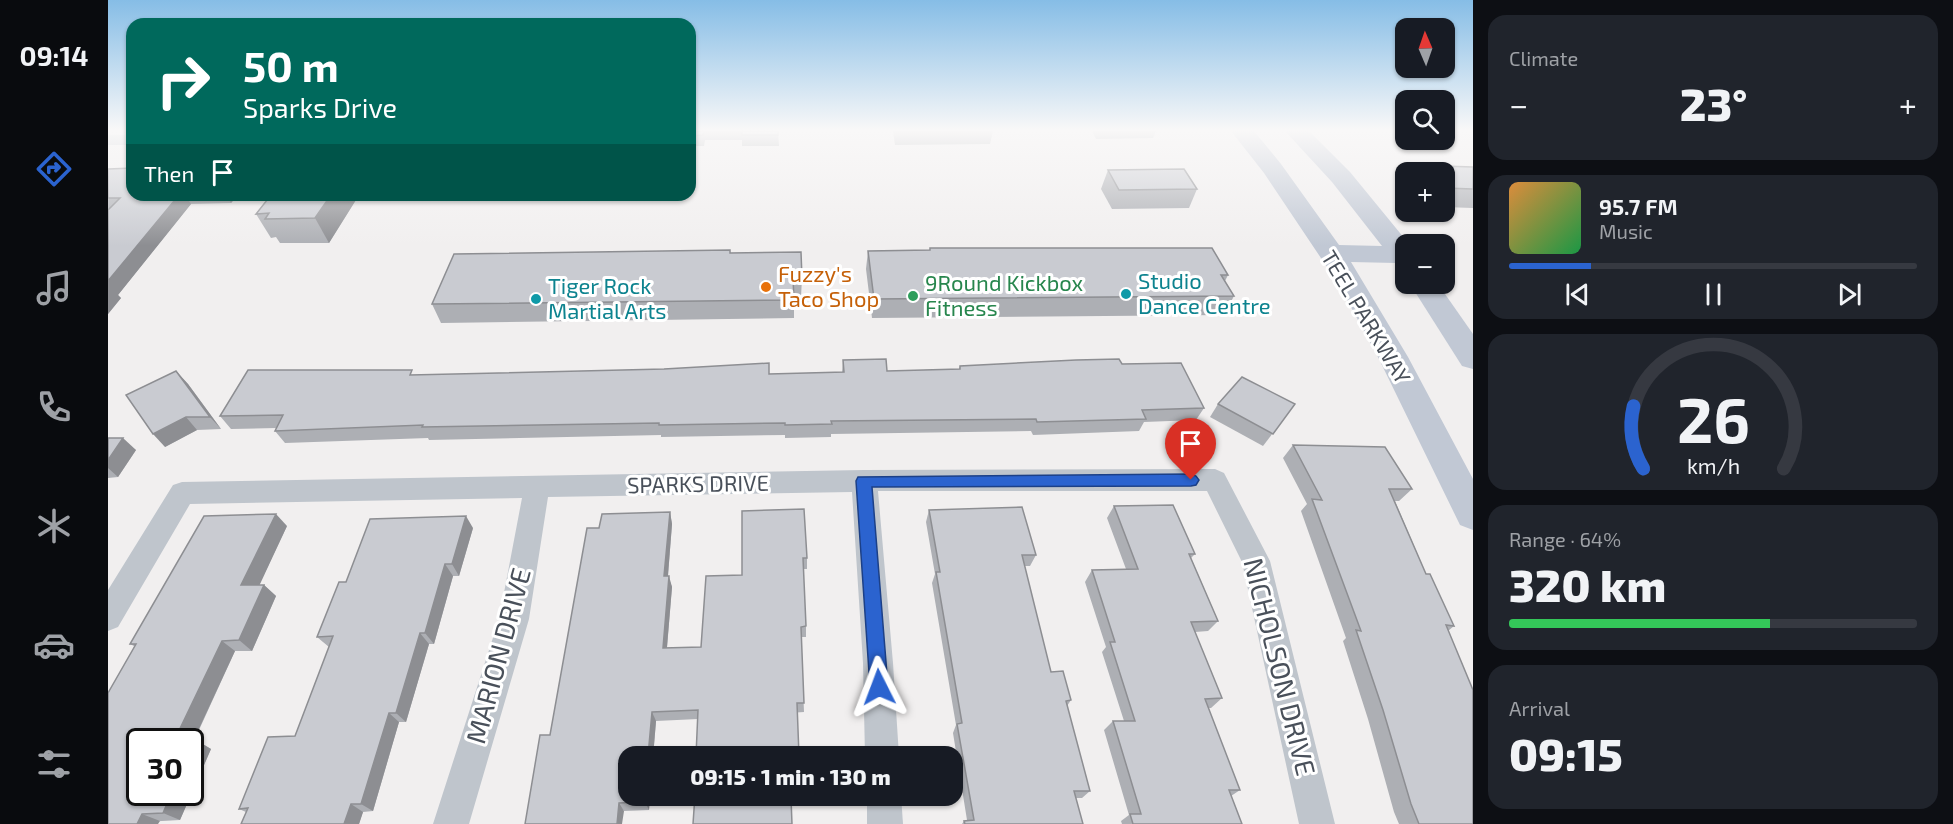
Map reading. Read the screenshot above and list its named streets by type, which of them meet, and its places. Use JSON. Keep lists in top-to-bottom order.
{
  "streets": {
    "main road": ["TEEL PARKWAY"],
    "street": ["SPARKS DRIVE", "MARION DRIVE", "NICHOLSON DRIVE"]
  },
  "crossings": [
    ["SPARKS DRIVE", "MARION DRIVE"],
    ["SPARKS DRIVE", "NICHOLSON DRIVE"]
  ],
  "places": [
    "Fuzzy's Taco Shop",
    "Studio Dance Centre",
    "9Round Kickbox Fitness",
    "Tiger Rock Martial Arts"
  ],
  "north": "top",
  "page": {
    "tabs": "09:14",
    "tile": [
      "Climate",
      ["Range · 64%", "320 km"],
      ["Arrival", "09:15"]
    ],
    "map_buttons": ["+", "−"],
    "turn": ["50 m", "Sparks Drive"],
    "heat": ["−", "23°", "+"],
    "then": "Then",
    "song": ["95.7 FM", "Music"],
    "limit": "30",
    "trip": "09:15 · 1 min · 130 m",
    "gauge": ["26", "km/h"]
  }
}
